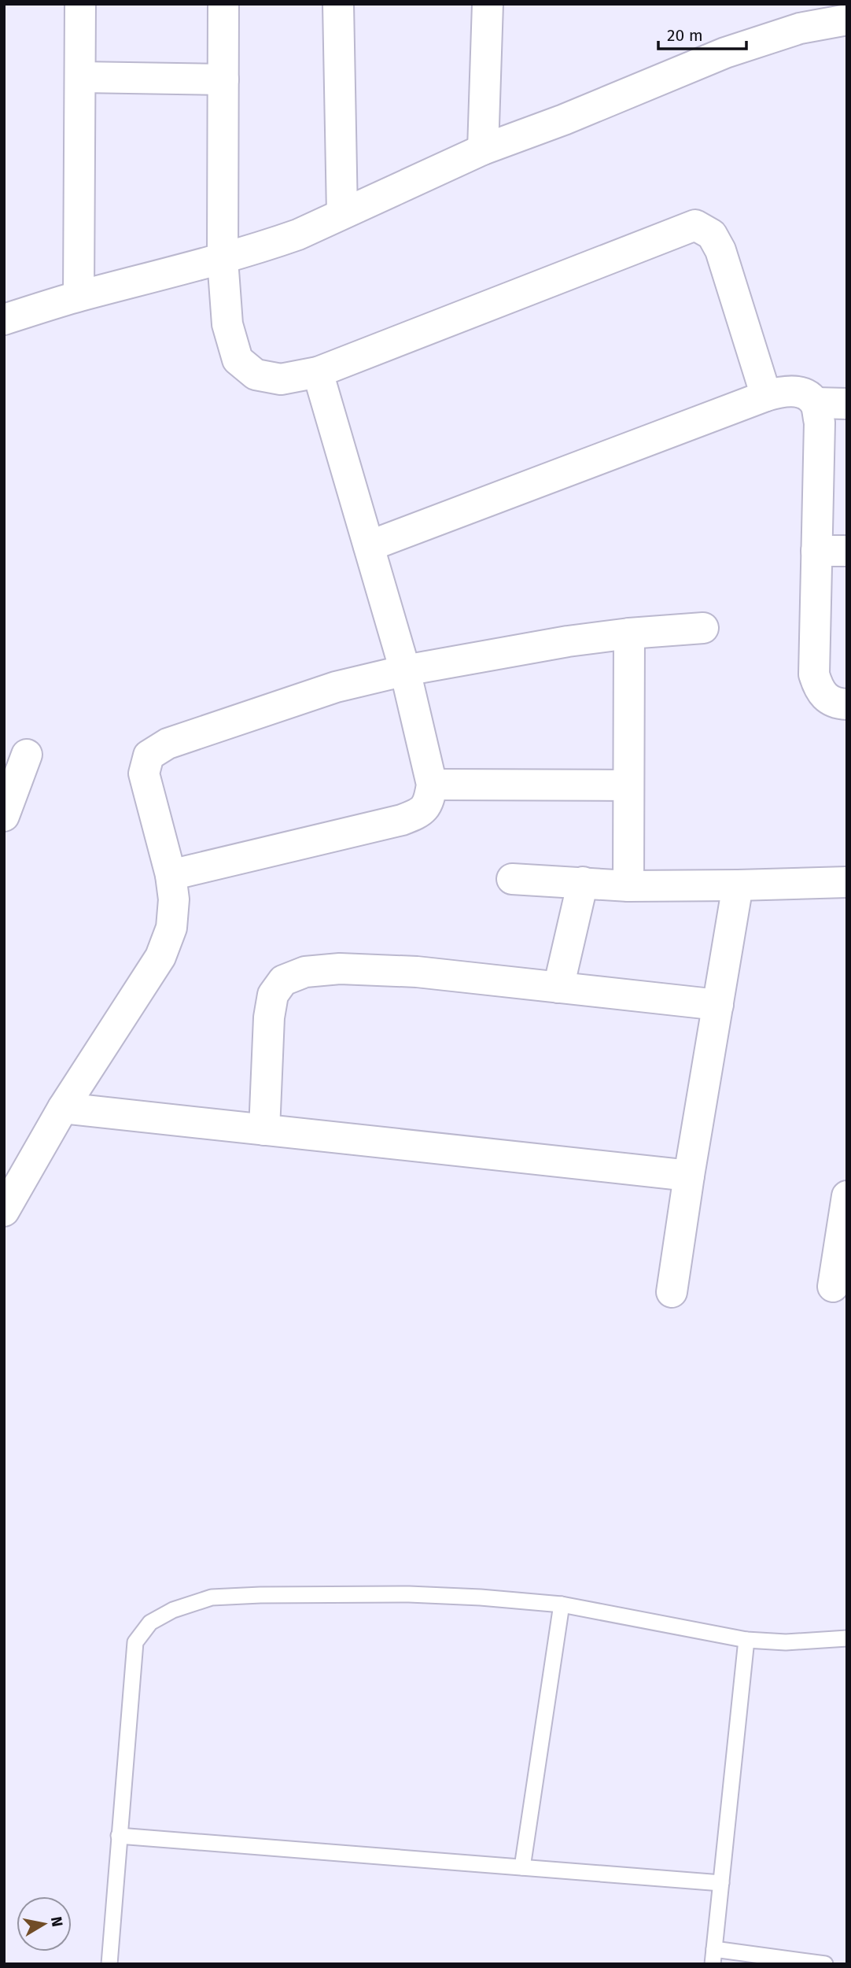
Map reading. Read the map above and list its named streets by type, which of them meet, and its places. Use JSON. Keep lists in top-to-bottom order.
{
  "scale_bar": "20 m",
  "north": "right"
}
